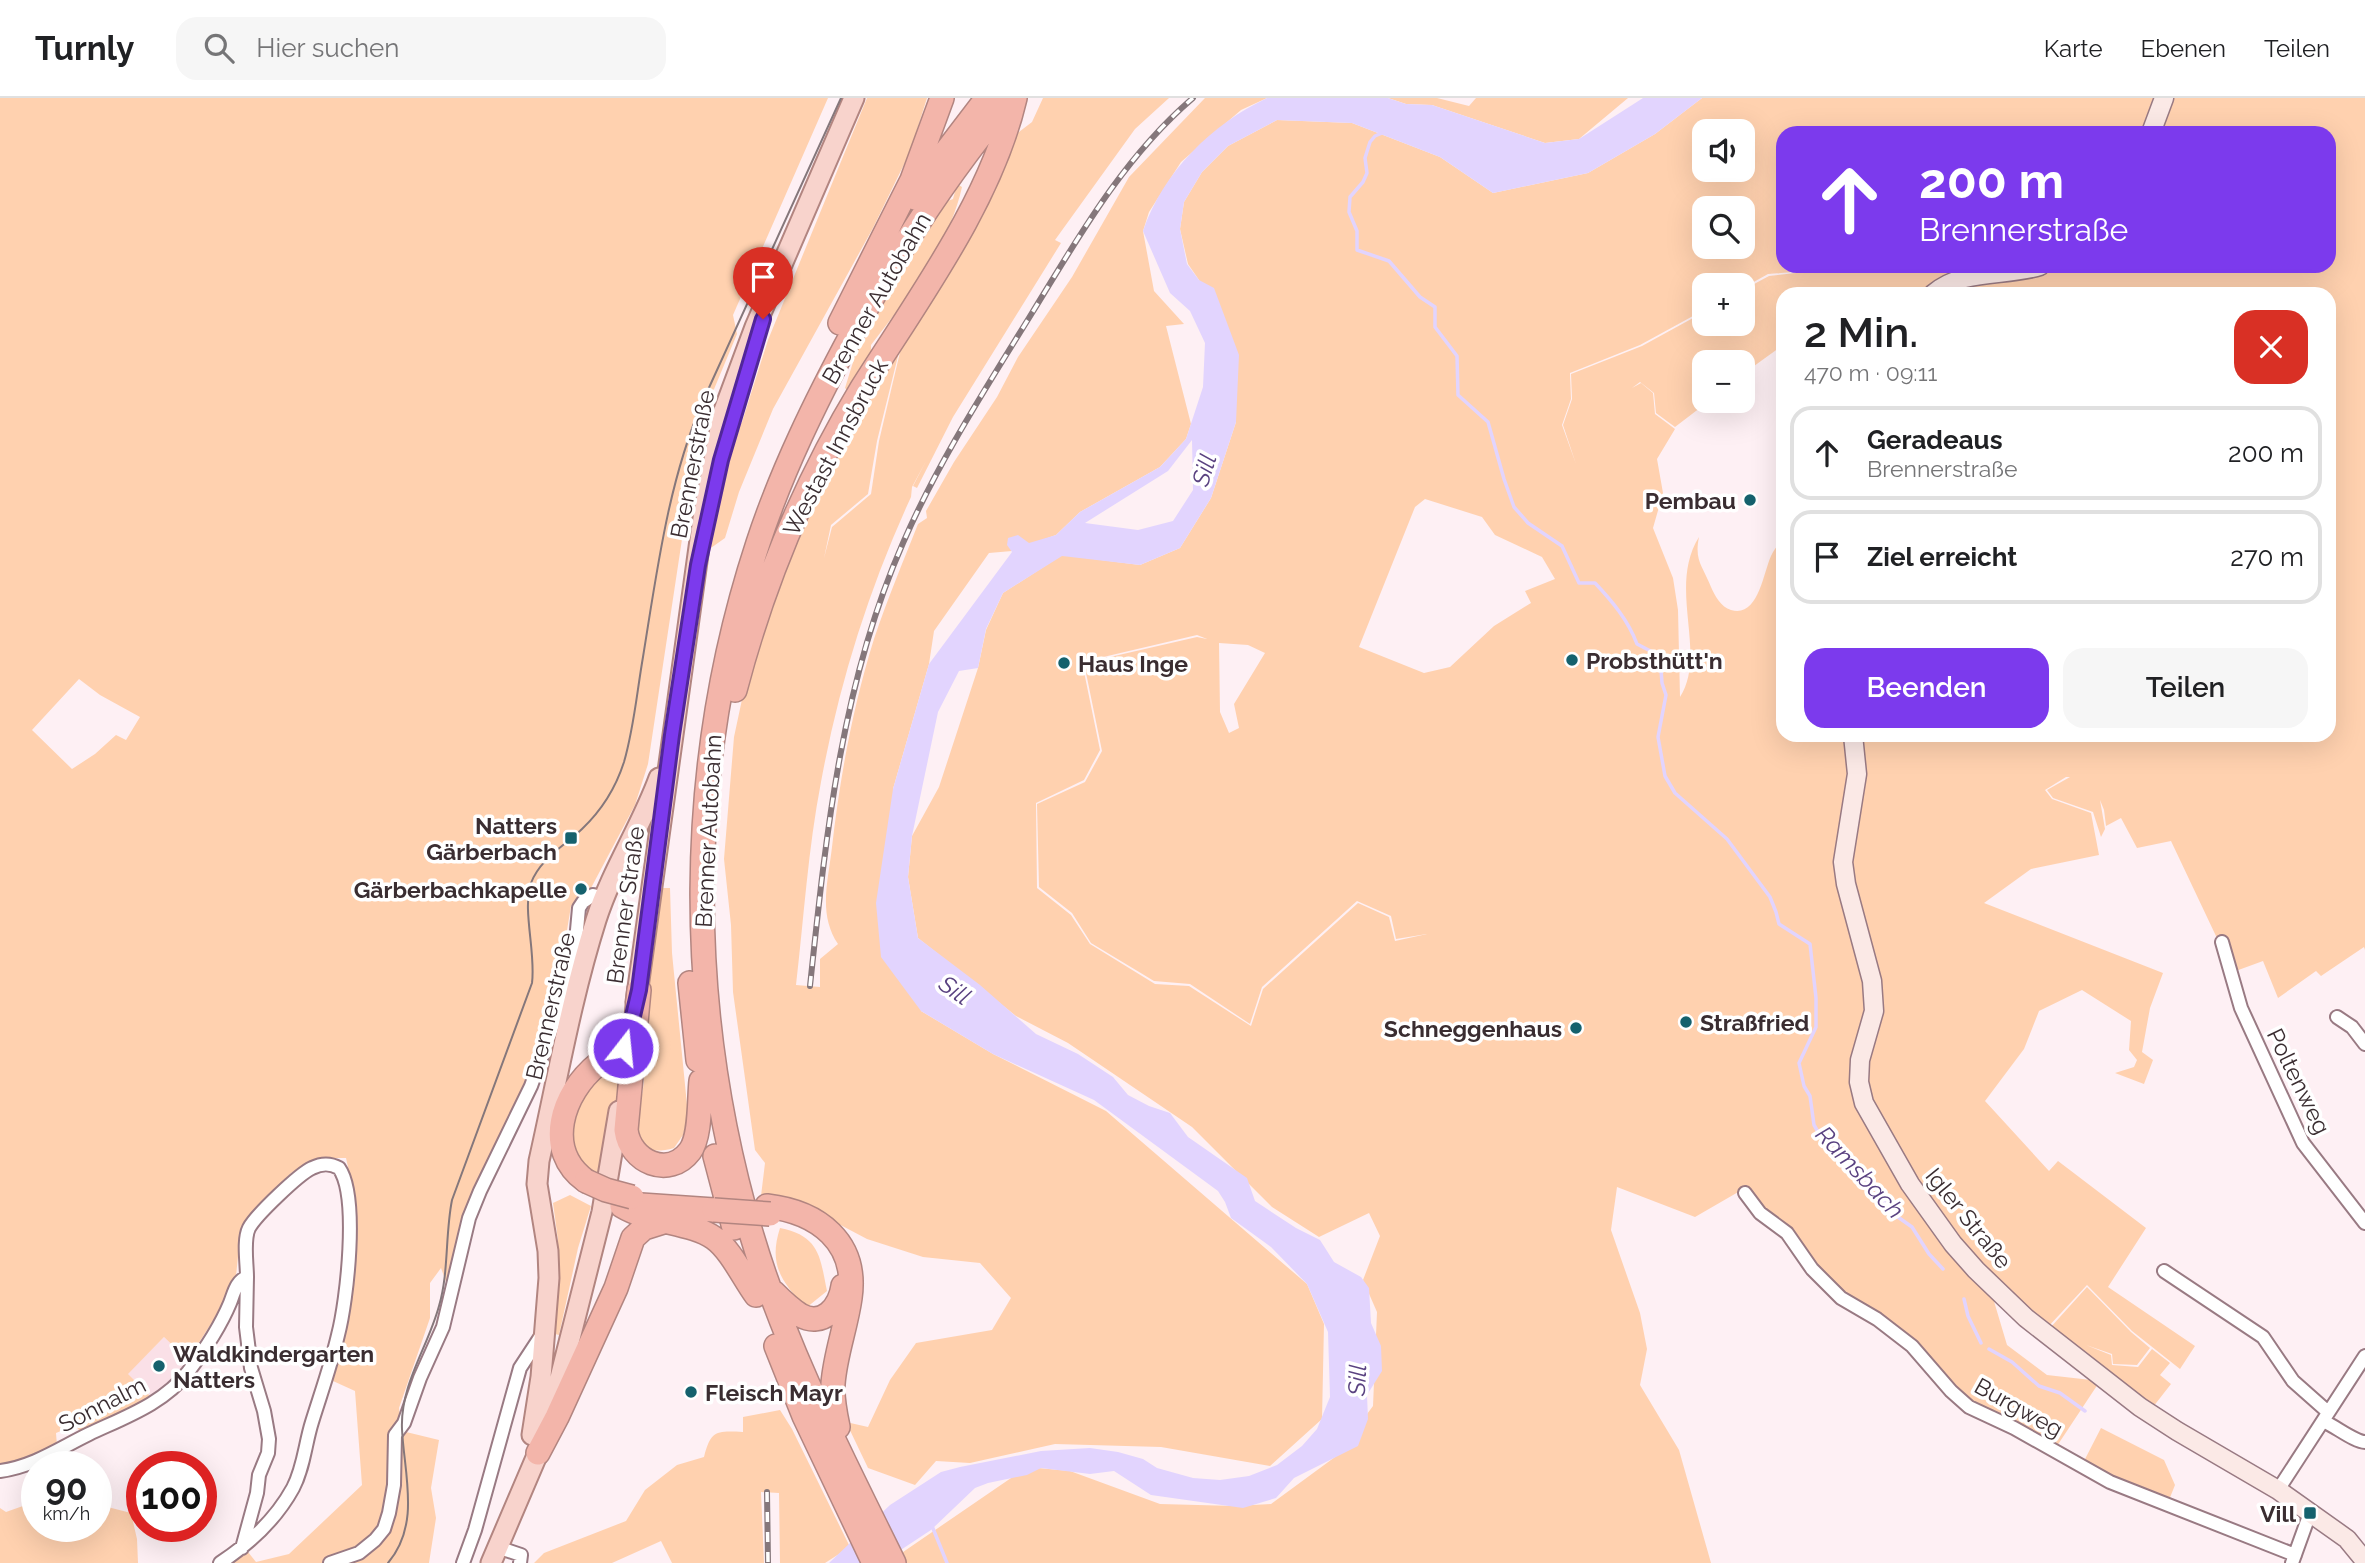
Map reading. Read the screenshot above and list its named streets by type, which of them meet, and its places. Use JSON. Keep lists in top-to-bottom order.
{
  "streets": {
    "highway": ["Brenner Autobahn", "Westast Innsbruck"],
    "main road": ["Brennerstraße", "Brenner Straße", "Igler Straße"],
    "street": ["Poltenweg", "Sonnalm", "Burgweg"]
  },
  "crossings": [
    ["Brenner Autobahn", "Westast Innsbruck"],
    ["Brennerstraße", "Brenner Straße"]
  ],
  "water": ["Sill", "Ramsbach"],
  "places": {
    "other": [
      "Pembau",
      "Probsthütt'n",
      "Haus Inge",
      "Gärberbachkapelle",
      "Straßfried",
      "Schneggenhaus",
      "Waldkindergarten Natters",
      "Fleisch Mayr"
    ],
    "transit": ["Natters Gärberbach", "Vill"]
  },
  "page": {
    "header": "Turnly",
    "search": "Hier suchen",
    "nav": ["Karte", "Ebenen", "Teilen"],
    "map_buttons": ["+", "−"],
    "turn": ["200 m", "Brennerstraße"],
    "heading": ["2 Min.", "470 m · 09:11"],
    "list": [
      {
        "name": "Geradeaus",
        "note": "Brennerstraße",
        "value": "200 m"
      },
      {
        "name": "Ziel erreicht",
        "value": "270 m"
      }
    ],
    "buttons": ["Beenden", "Teilen"],
    "speed": "90 km/h",
    "limit": "100"
  }
}
